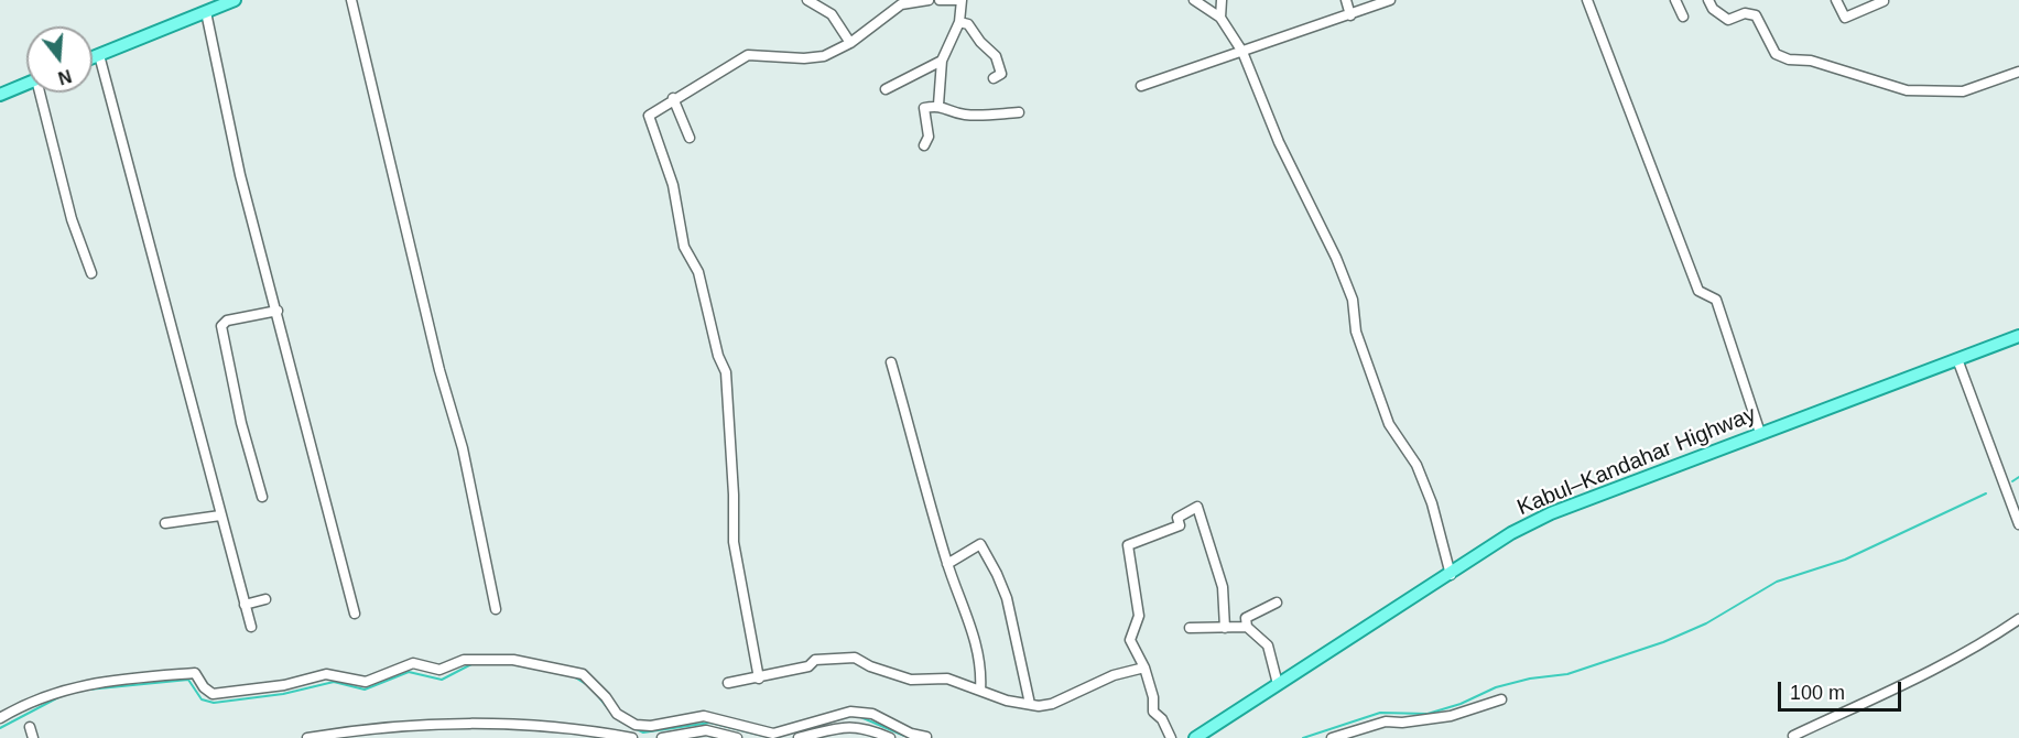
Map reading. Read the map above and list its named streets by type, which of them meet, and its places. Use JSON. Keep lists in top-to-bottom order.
{
  "streets": {
    "main road": ["Kabul–Kandahar Highway"]
  },
  "scale_bar": "100 m",
  "north": "bottom"
}
